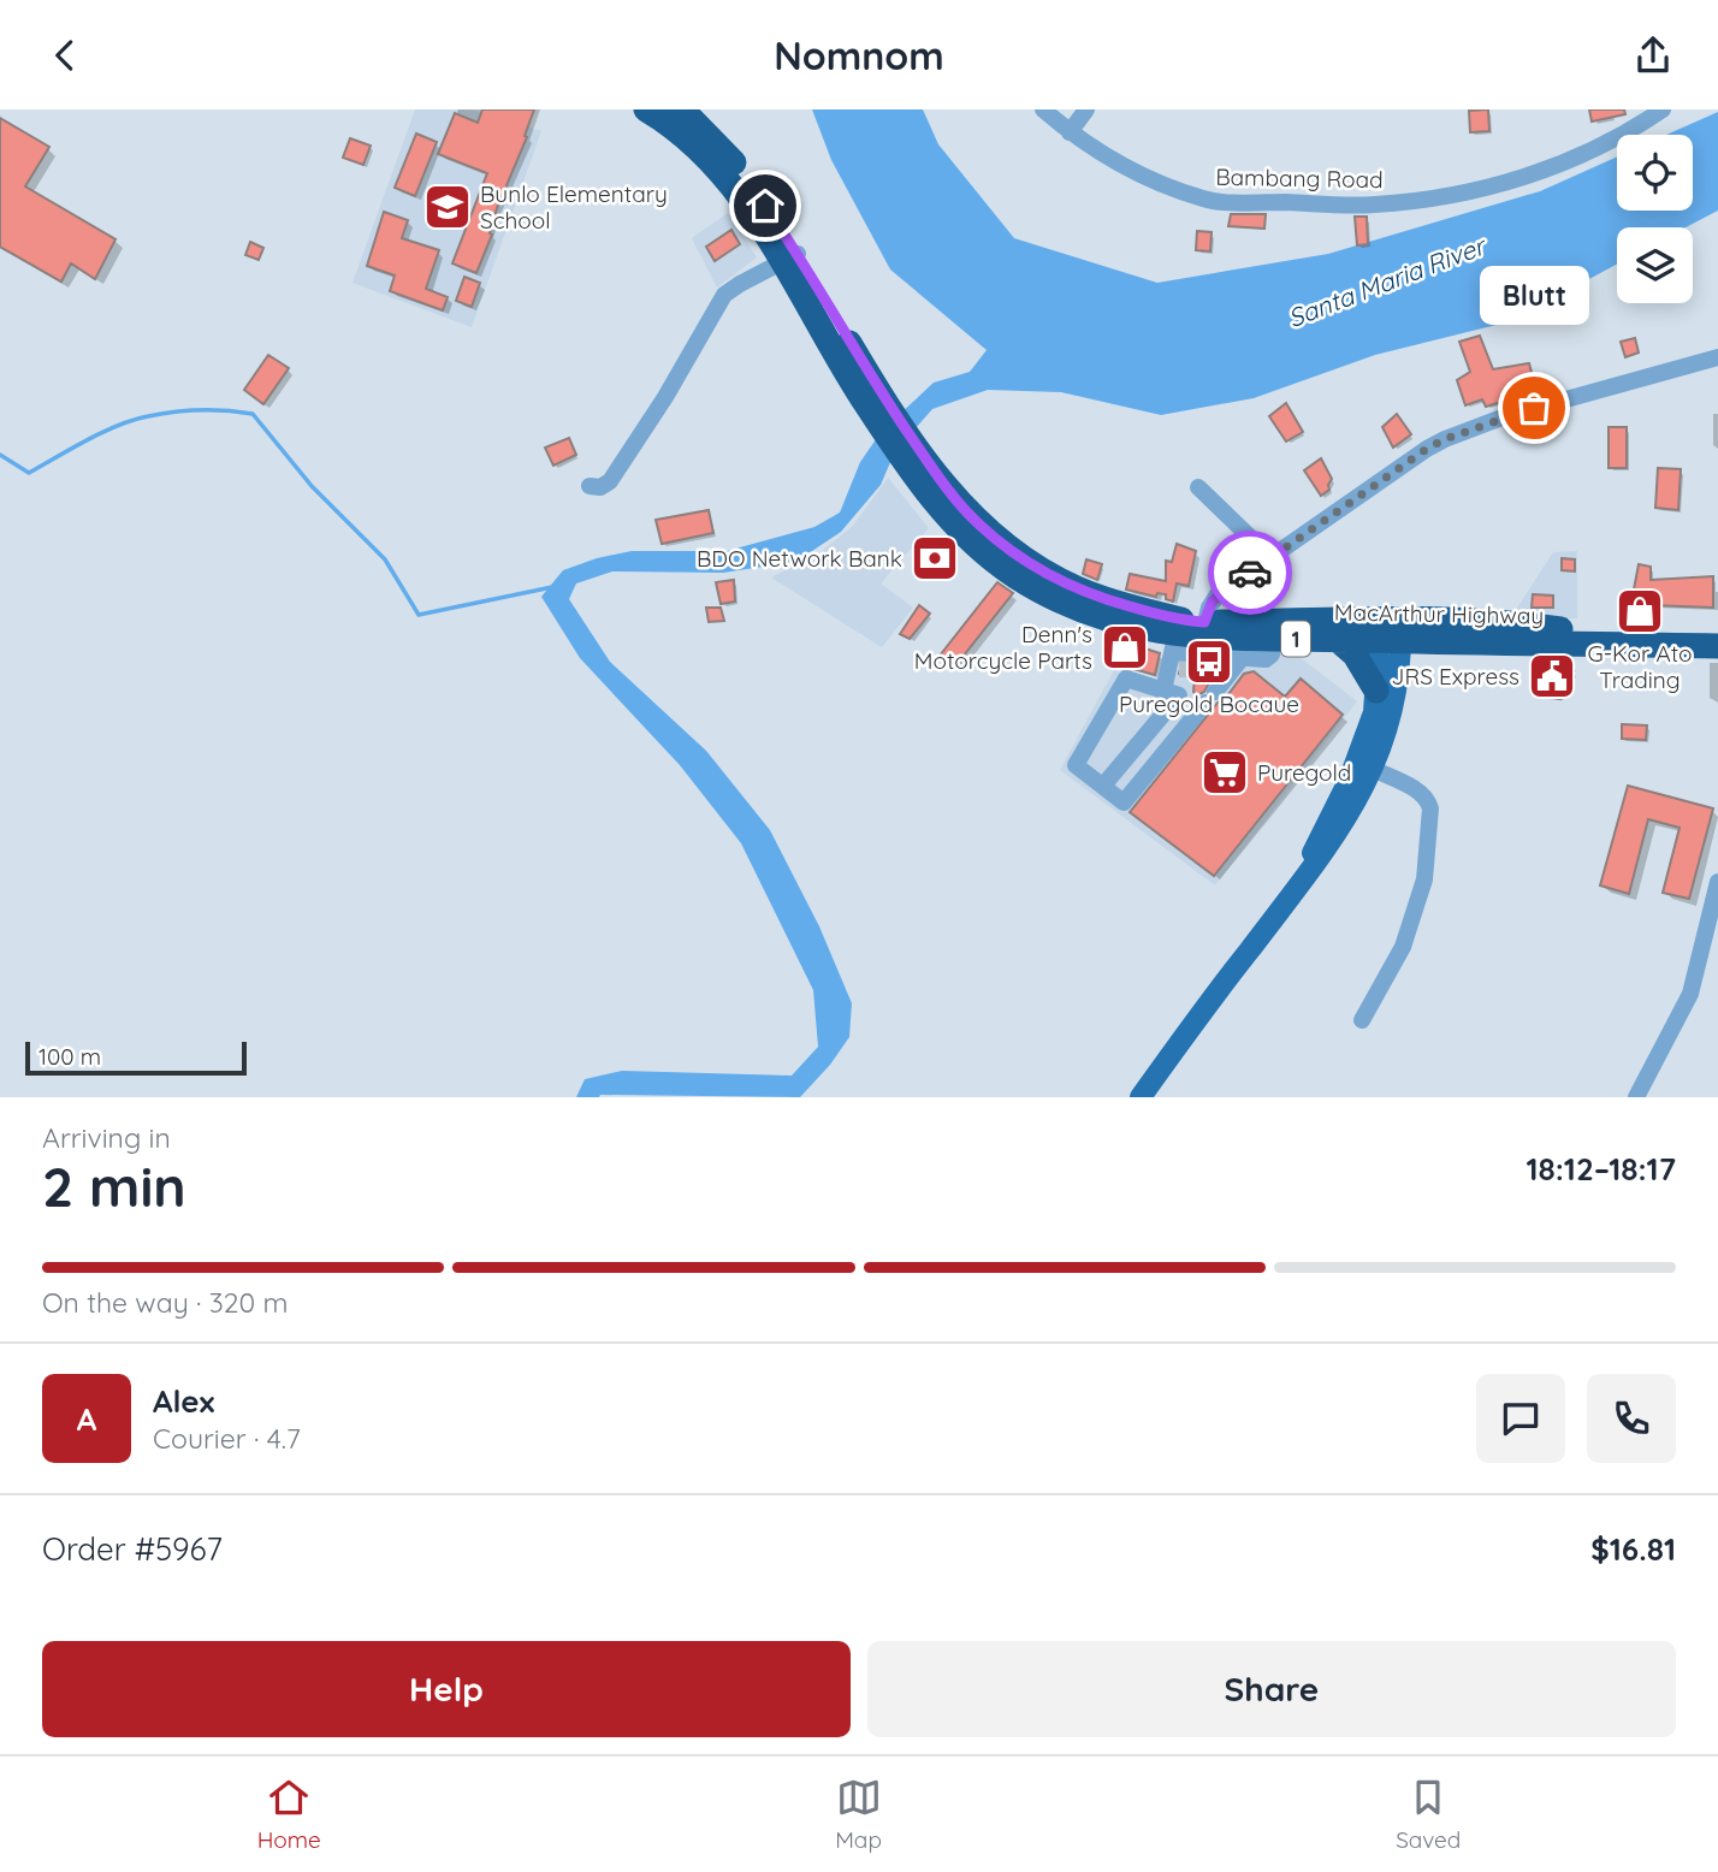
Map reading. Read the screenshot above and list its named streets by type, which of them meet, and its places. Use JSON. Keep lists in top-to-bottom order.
{
  "streets": {
    "highway": ["MacArthur Highway", "1"],
    "street": ["Bambang Road"]
  },
  "water": ["Santa Maria River"],
  "places": {
    "school or university": ["Bunlo Elementary School"],
    "other": ["Blutt"],
    "bank": ["BDO Network Bank"],
    "shop": ["G-Kor Ato Trading", "Denn's Motorcycle Parts"],
    "bus stop": ["Puregold Bocaue"],
    "public building": ["JRS Express"],
    "supermarket": ["Puregold"]
  },
  "scale_bar": "100 m",
  "page": {
    "header": "Nomnom",
    "bubble": "Blutt",
    "scale": "100 m",
    "heading": ["2 min", "Arriving in", "18:12–18:17"],
    "panel": [
      "Alex",
      "Courier · 4.7",
      "Order #5967",
      "$16.81"
    ],
    "bar": "On the way · 320 m",
    "round": "A",
    "buttons": ["Help", "Share"],
    "tabs": ["Home", "Map", "Saved"]
  }
}
